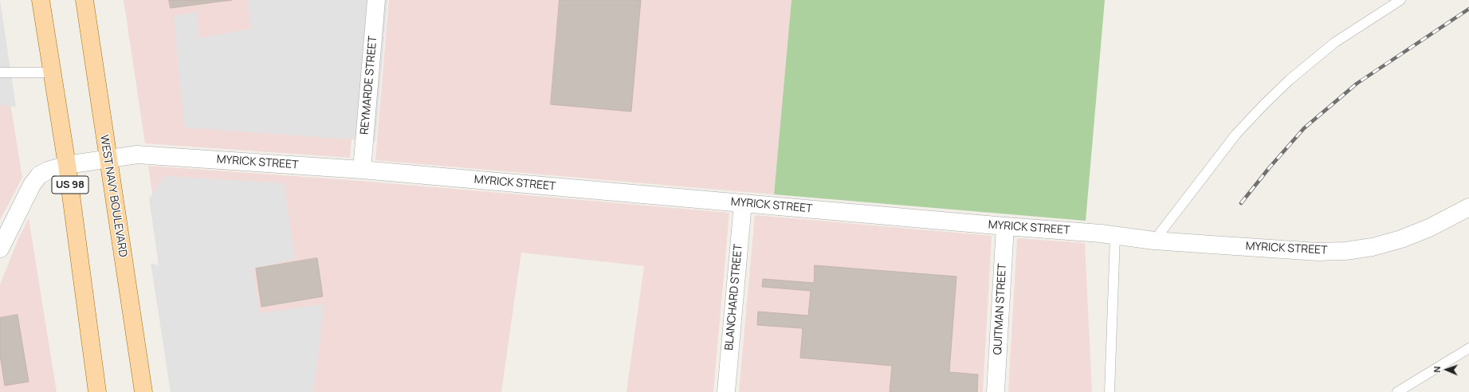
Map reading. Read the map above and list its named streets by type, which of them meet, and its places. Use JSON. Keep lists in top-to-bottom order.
{
  "streets": {
    "main road": ["US 98", "WEST NAVY BOULEVARD"],
    "street": [
      "REYMARDE STREET",
      "MYRICK STREET",
      "BLANCHARD STREET",
      "QUITMAN STREET"
    ]
  },
  "crossings": [
    ["REYMARDE STREET", "MYRICK STREET"],
    ["MYRICK STREET", "US 98"],
    ["MYRICK STREET", "WEST NAVY BOULEVARD"],
    ["MYRICK STREET", "BLANCHARD STREET"],
    ["MYRICK STREET", "QUITMAN STREET"]
  ],
  "north": "left"
}
